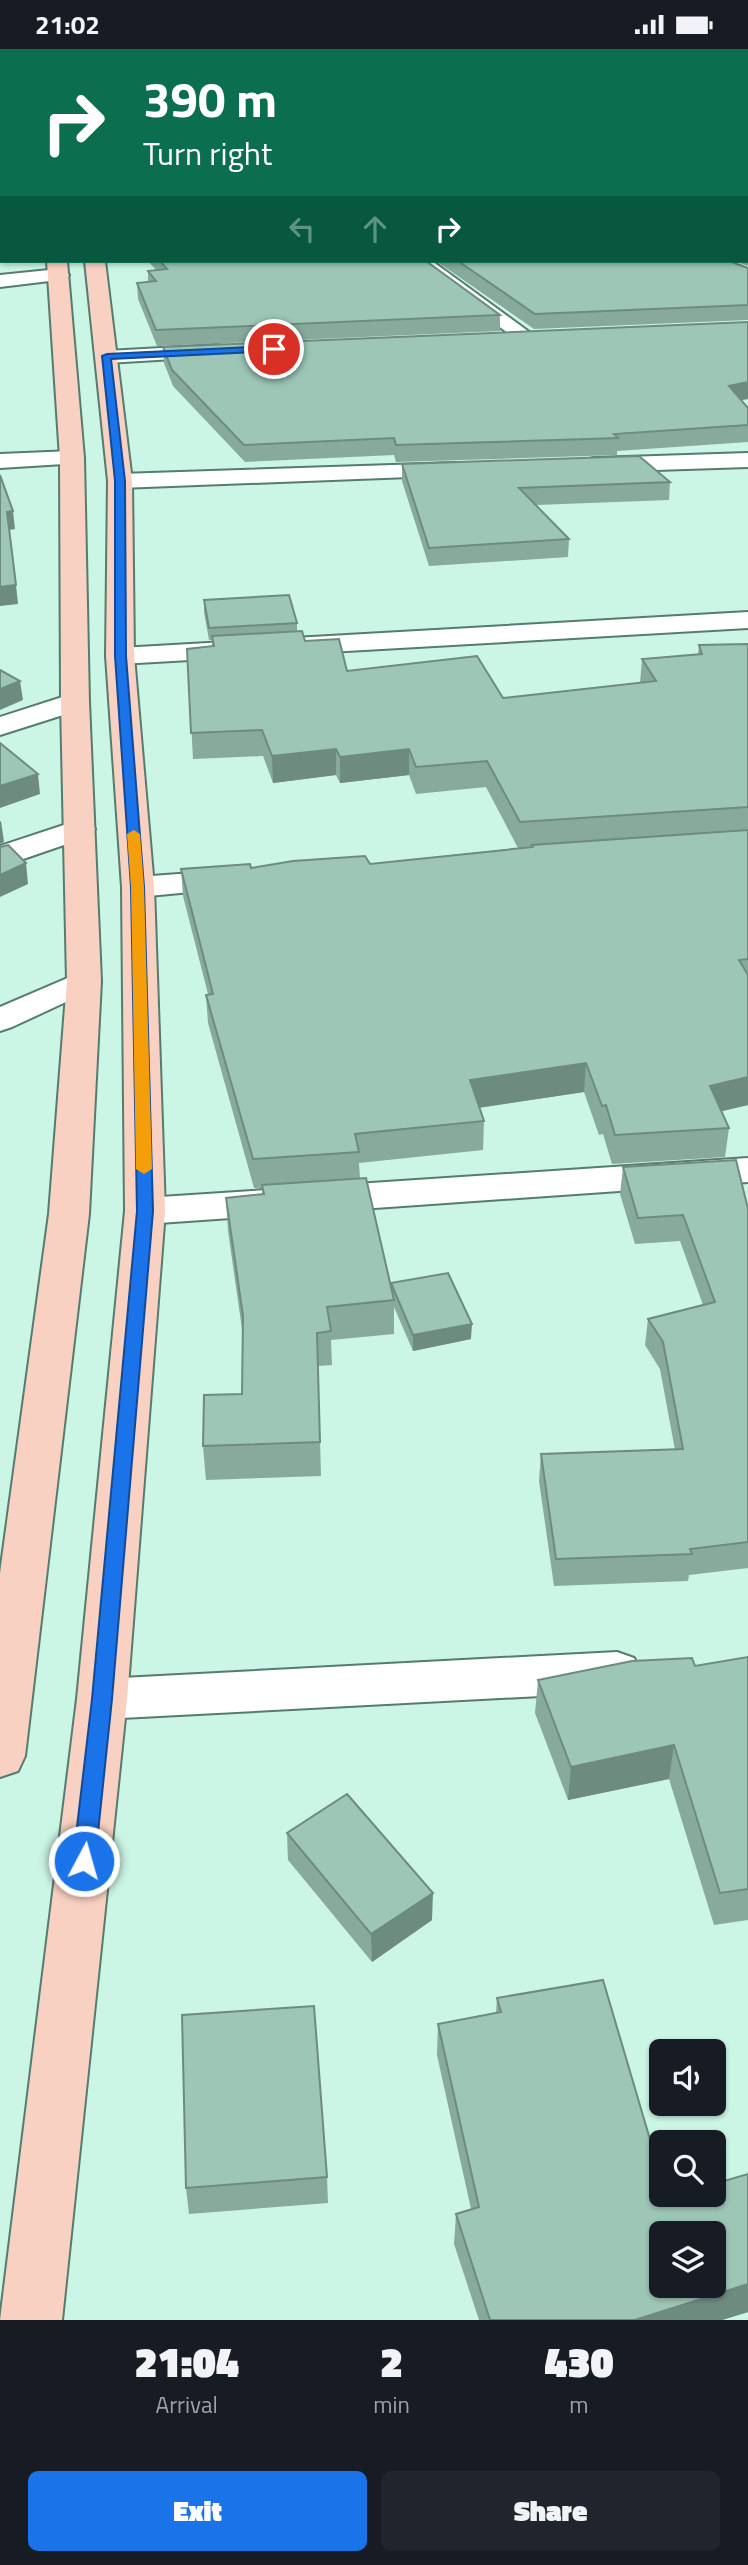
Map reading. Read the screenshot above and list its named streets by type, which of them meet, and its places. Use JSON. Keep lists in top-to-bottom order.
{
  "page": {
    "status": "21:02",
    "turn": ["390 m", "Turn right"],
    "eta": [
      "21:04",
      "Arrival",
      "2",
      "min",
      "430",
      "m"
    ],
    "buttons": ["Exit", "Share"]
  }
}
